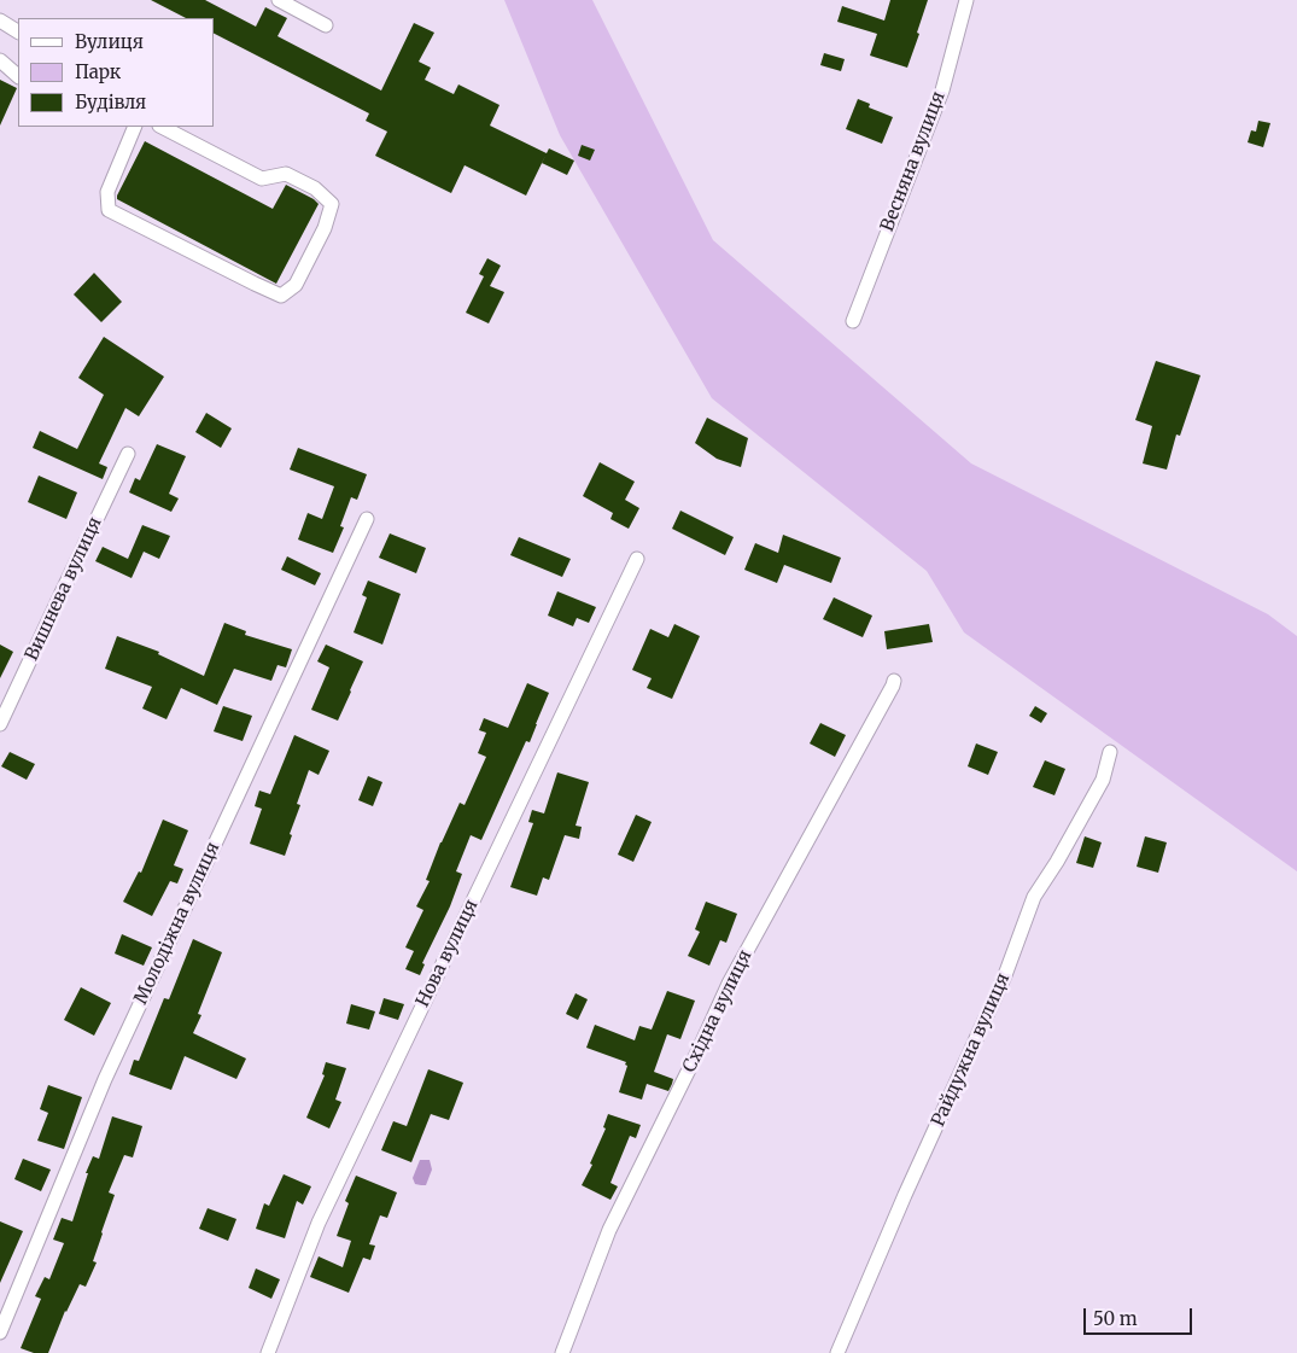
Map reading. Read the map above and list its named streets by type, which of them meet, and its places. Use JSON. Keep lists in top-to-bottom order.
{
  "streets": {
    "street": [
      "Весняна вулиця",
      "Вишнева вулиця",
      "Молодіжна вулиця",
      "Нова вулиця",
      "Східна вулиця",
      "Райдужна вулиця"
    ]
  },
  "legend": ["Вулиця", "Парк", "Будівля"],
  "scale_bar": "50 m"
}
